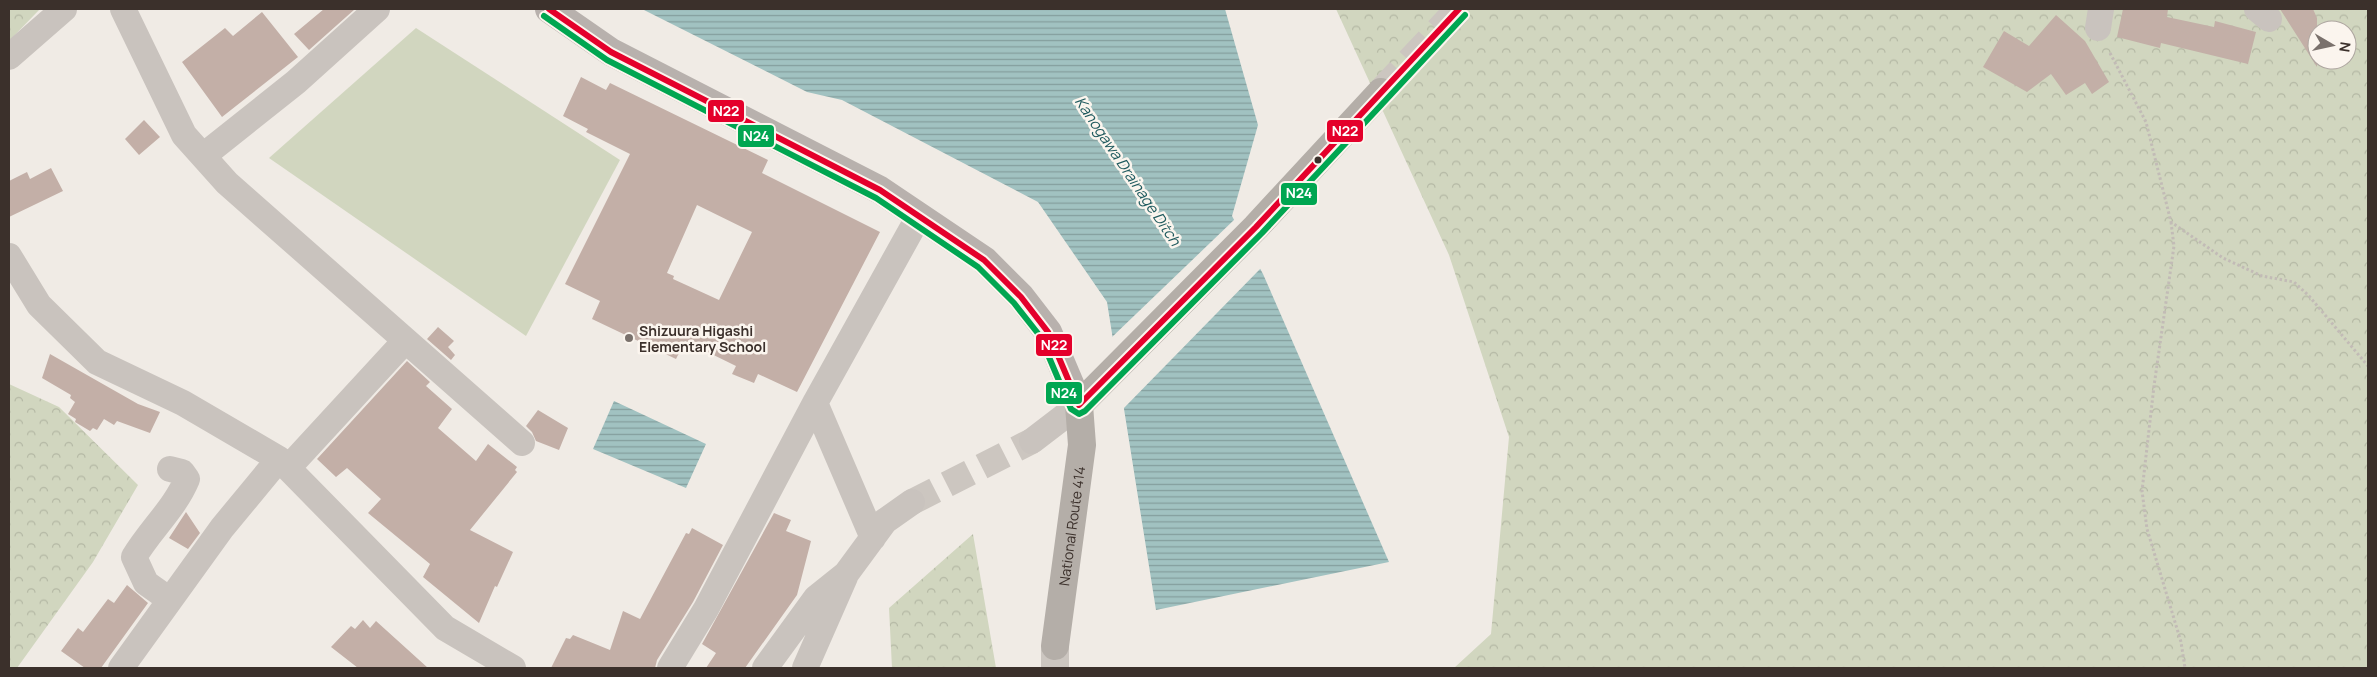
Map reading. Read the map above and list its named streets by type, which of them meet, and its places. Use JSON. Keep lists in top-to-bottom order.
{
  "streets": {
    "highway": ["National Route 414"]
  },
  "water": ["Kanogawa Drainage Ditch"],
  "places": ["Shizuura Higashi Elementary School"],
  "lines": ["transit line N22", "transit line N24"],
  "north": "right"
}
